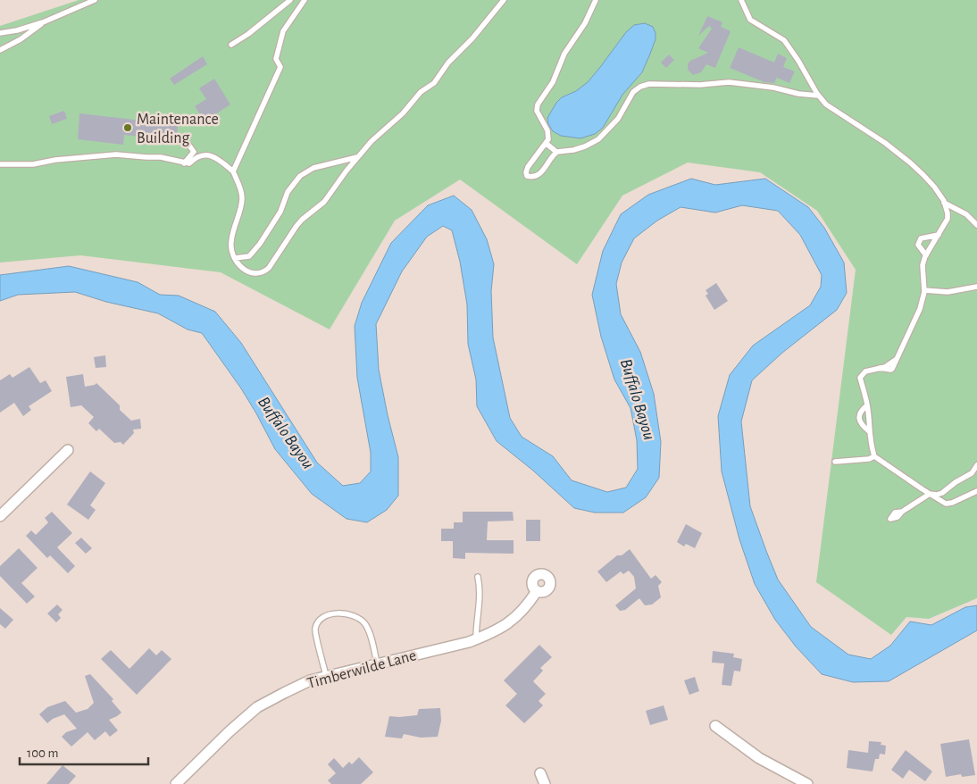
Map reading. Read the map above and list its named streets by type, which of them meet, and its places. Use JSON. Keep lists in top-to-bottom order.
{
  "streets": {
    "street": ["Timberwilde Lane"]
  },
  "water": ["Buffalo Bayou"],
  "places": ["Maintenance Building"],
  "scale_bar": "100 m"
}
